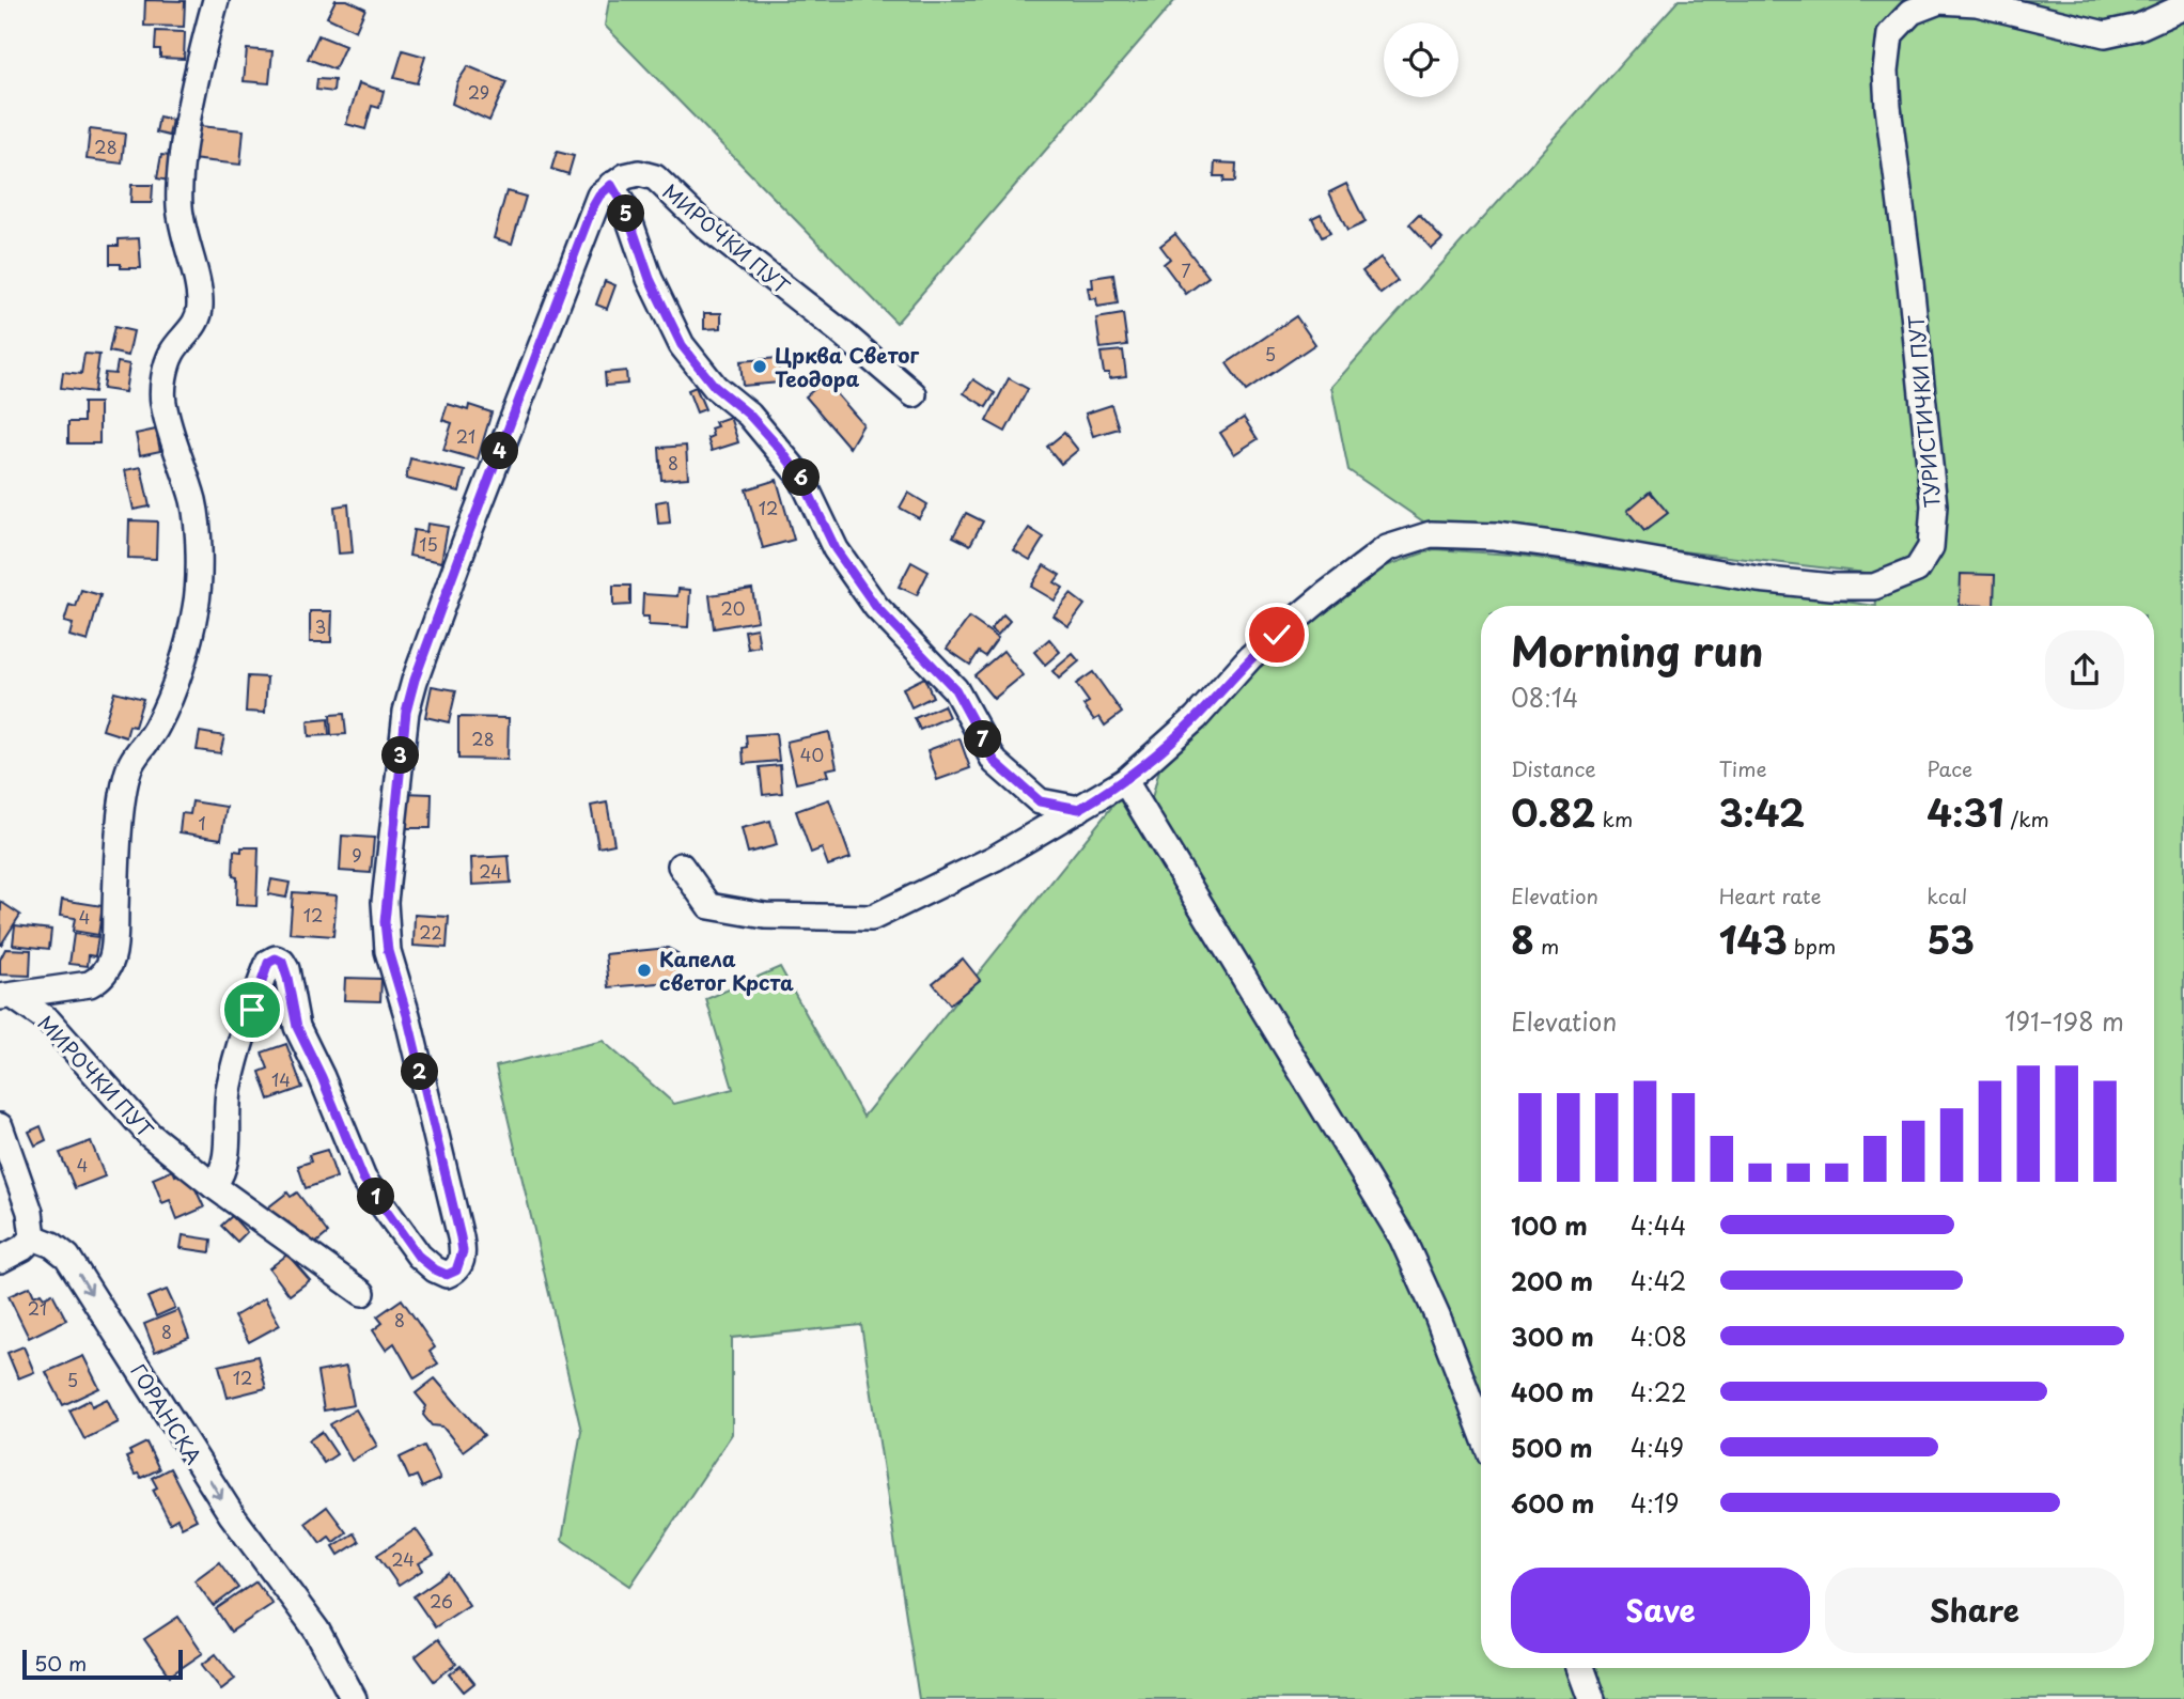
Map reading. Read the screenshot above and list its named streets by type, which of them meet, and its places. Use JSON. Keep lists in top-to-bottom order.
{
  "streets": {
    "street": ["МИРОЧКИ ПУТ", "ТУРИСТИЧКИ ПУТ", "ГОРАНСКА"]
  },
  "one_way": ["ГОРАНСКА"],
  "places": ["Црква Светог Теодора", "Капела светог Крста"],
  "house_numbers": [
    "29",
    "28",
    "7",
    "5",
    "21",
    "8",
    "12",
    "15",
    "20",
    "3",
    "28",
    "40",
    "1",
    "9",
    "24",
    "12",
    "4",
    "22",
    "14",
    "4",
    "21",
    "8",
    "8",
    "12",
    "5",
    "24",
    "26"
  ],
  "scale_bar": "50 m",
  "page": {
    "pins": [
      "5",
      "4",
      "6",
      "7",
      "3",
      "2",
      "1"
    ],
    "heading": ["Morning run", "08:14"],
    "stats": [
      ["Distance", "0.82 km"],
      ["Time", "3:42"],
      ["Pace", "4:31 /km"],
      ["Elevation", "8 m"],
      ["Heart rate", "143 bpm"],
      ["kcal", "53"]
    ],
    "chart": ["Elevation", "191–198 m"],
    "list": [
      {
        "name": "100 m",
        "note": "4:44"
      },
      {
        "name": "200 m",
        "note": "4:42"
      },
      {
        "name": "300 m",
        "note": "4:08"
      },
      {
        "name": "400 m",
        "note": "4:22"
      },
      {
        "name": "500 m",
        "note": "4:49"
      },
      {
        "name": "600 m",
        "note": "4:19"
      }
    ],
    "buttons": ["Save", "Share"],
    "scale": "50 m"
  }
}
